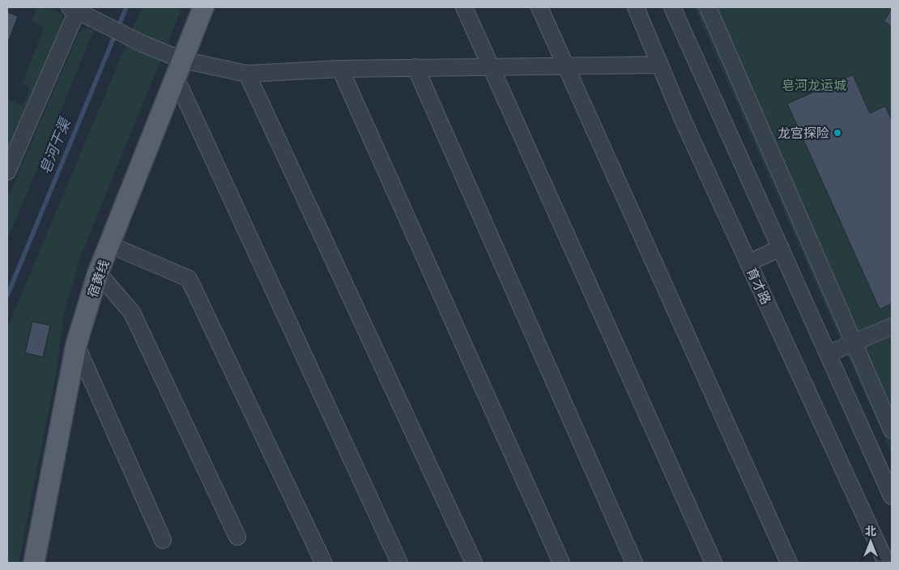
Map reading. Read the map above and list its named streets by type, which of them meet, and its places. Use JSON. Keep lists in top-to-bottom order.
{
  "streets": {
    "main road": ["宿黄线"],
    "street": ["育才路"]
  },
  "water": ["皂河干渠"],
  "parks": ["皂河龙运城"],
  "places": ["龙宫探险"],
  "north": "top"
}
